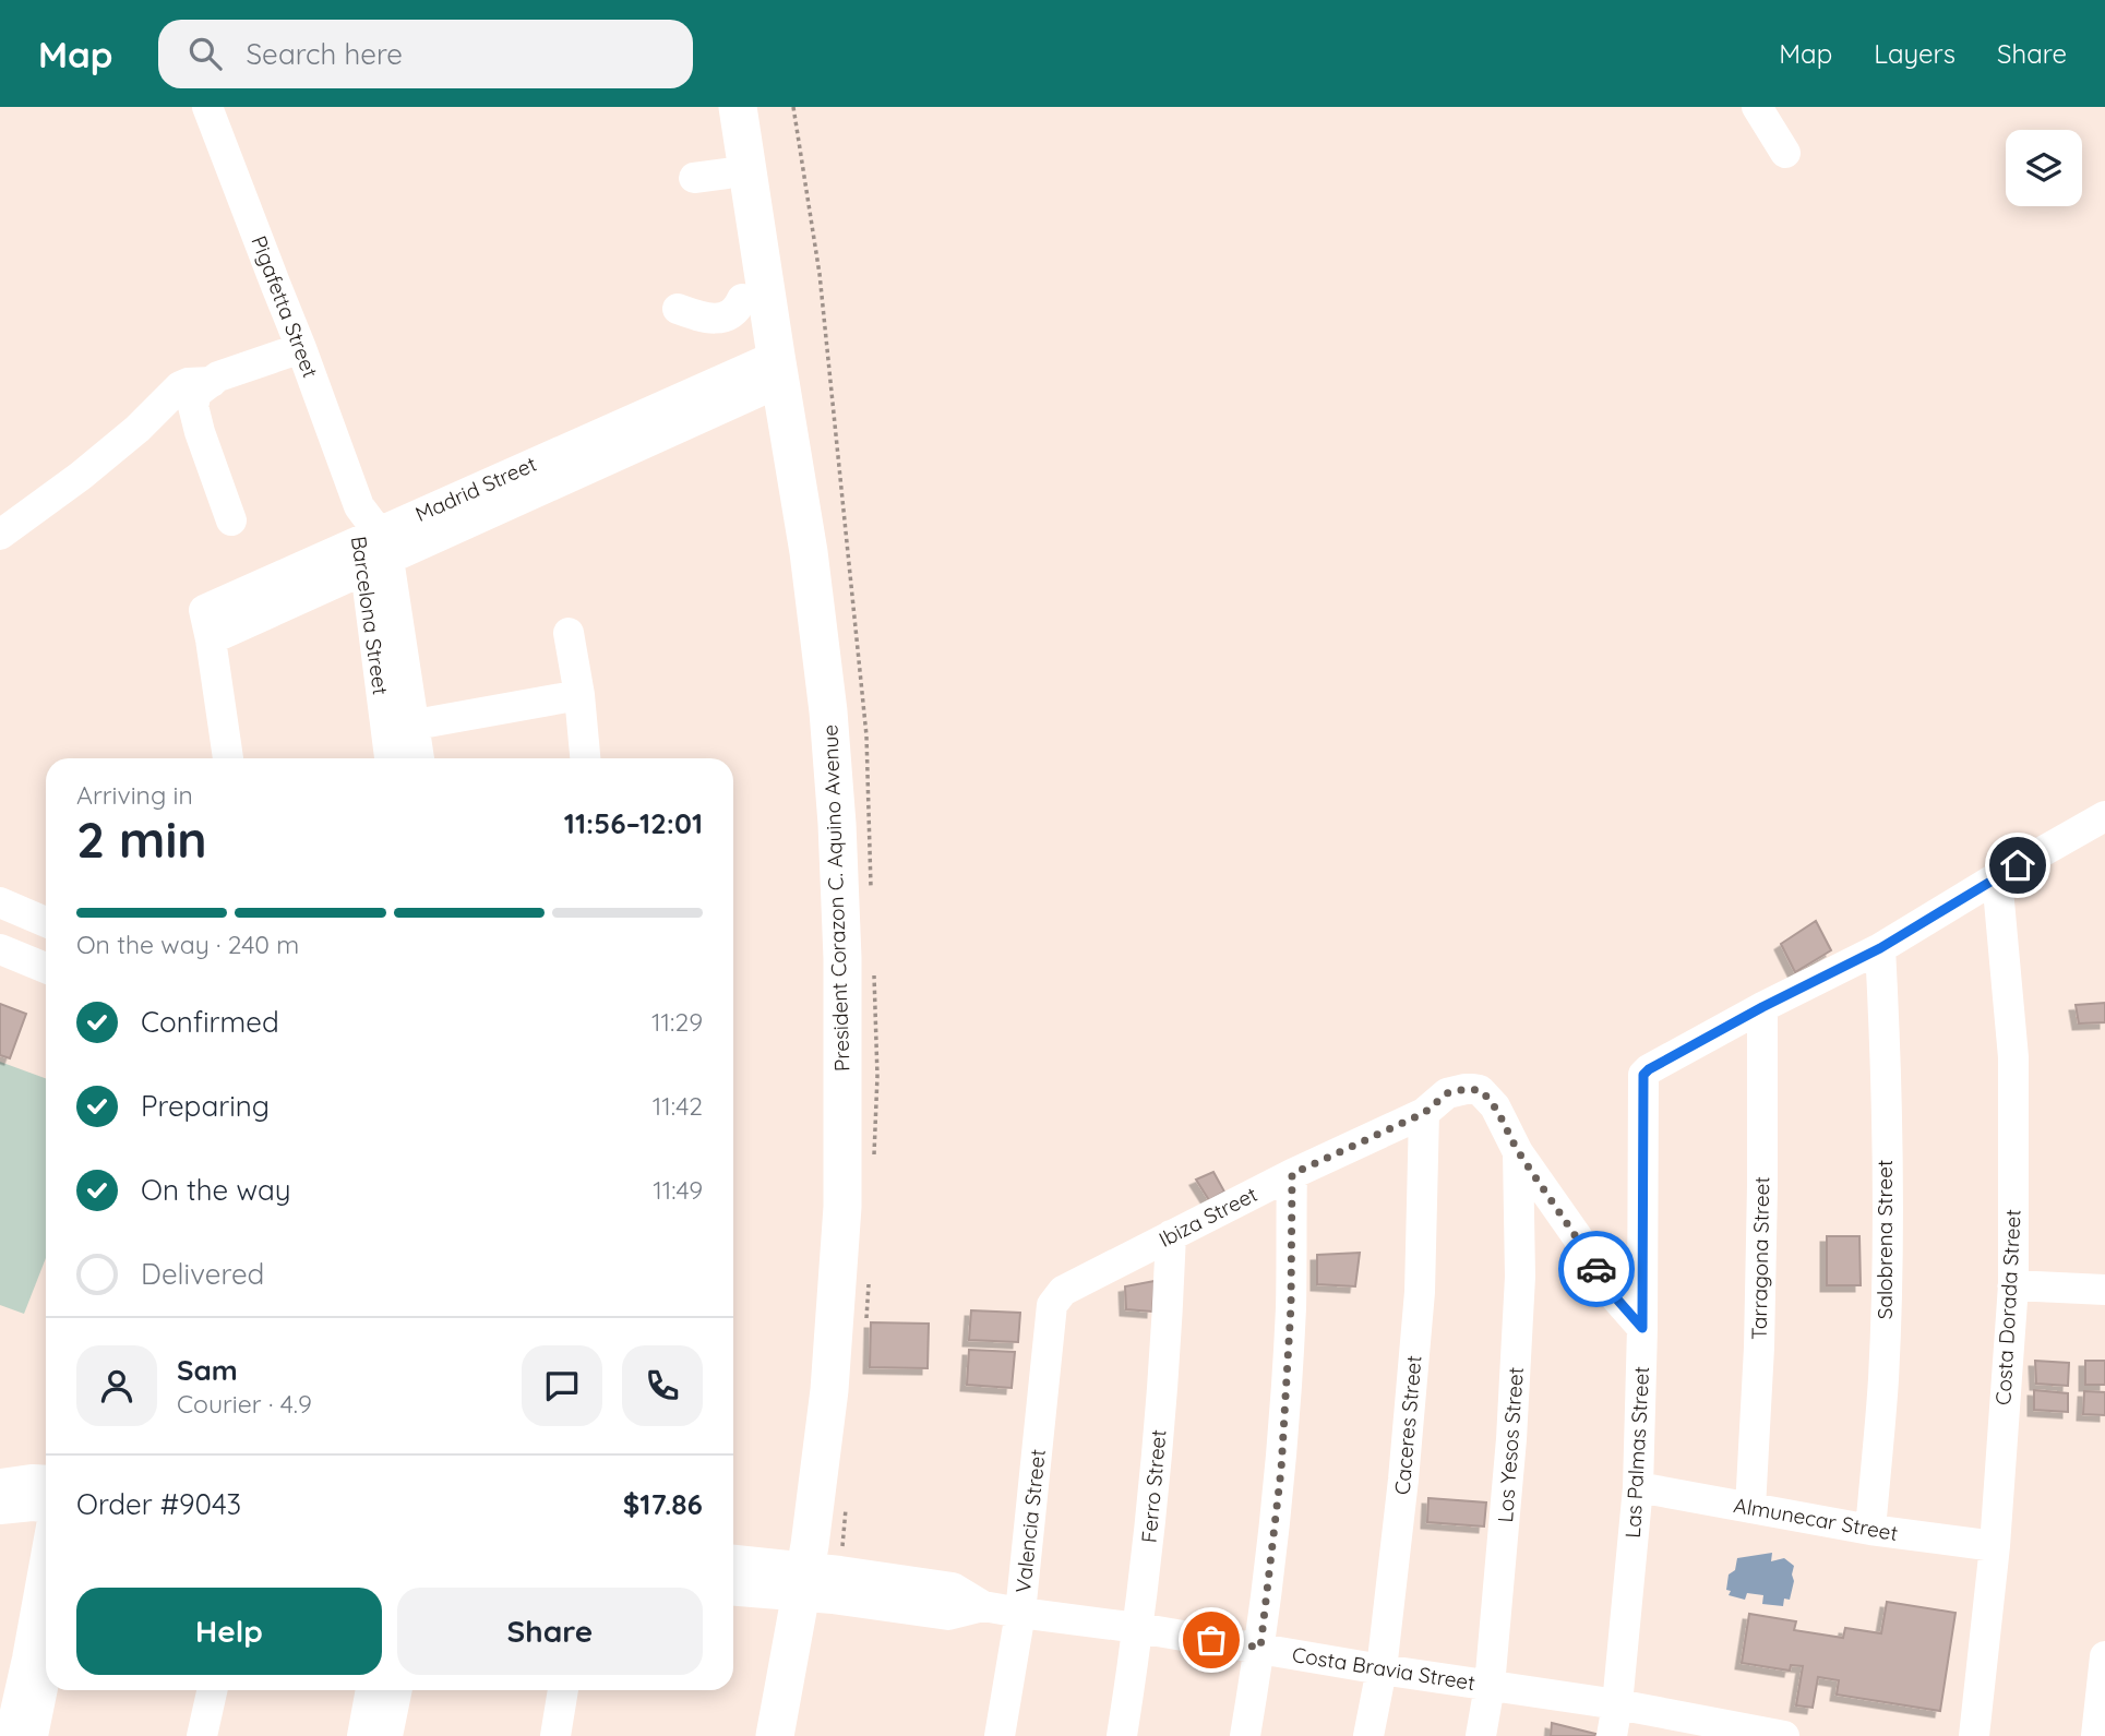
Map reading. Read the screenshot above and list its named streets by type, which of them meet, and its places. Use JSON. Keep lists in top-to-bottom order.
{
  "streets": {
    "main road": ["President Corazon C. Aquino Avenue"],
    "street": [
      "Pigafetta Street",
      "Madrid Street",
      "Barcelona Street",
      "Ibiza Street",
      "Salobrena Street",
      "Tarragona Street",
      "Costa Dorada Street",
      "Caceres Street",
      "Los Yesos Street",
      "Las Palmas Street",
      "Ferro Street",
      "Almunecar Street",
      "Valencia Street",
      "Costa Bravia Street"
    ]
  },
  "crossings": [
    ["Pigafetta Street", "Barcelona Street"],
    ["Madrid Street", "Barcelona Street"],
    ["Madrid Street", "President Corazon C. Aquino Avenue"],
    ["President Corazon C. Aquino Avenue", "Costa Bravia Street"],
    ["Ibiza Street", "Caceres Street"],
    ["Ibiza Street", "Los Yesos Street"],
    ["Ibiza Street", "Las Palmas Street"],
    ["Ibiza Street", "Ferro Street"],
    ["Ibiza Street", "Valencia Street"],
    ["Salobrena Street", "Almunecar Street"],
    ["Tarragona Street", "Las Palmas Street"],
    ["Tarragona Street", "Almunecar Street"],
    ["Costa Dorada Street", "Almunecar Street"],
    ["Caceres Street", "Costa Bravia Street"],
    ["Los Yesos Street", "Costa Bravia Street"],
    ["Las Palmas Street", "Almunecar Street"],
    ["Las Palmas Street", "Costa Bravia Street"],
    ["Ferro Street", "Costa Bravia Street"],
    ["Valencia Street", "Costa Bravia Street"]
  ],
  "page": {
    "header": "Map",
    "search": "Search here",
    "nav": ["Map", "Layers", "Share"],
    "heading": ["2 min", "Arriving in", "11:56–12:01"],
    "panel": [
      "Sam",
      "Courier · 4.9",
      "Order #9043",
      "$17.86"
    ],
    "bar": "On the way · 240 m",
    "list": [
      ["Confirmed", "11:29"],
      ["Preparing", "11:42"],
      ["On the way", "11:49"],
      "Delivered"
    ],
    "buttons": ["Help", "Share"]
  }
}
